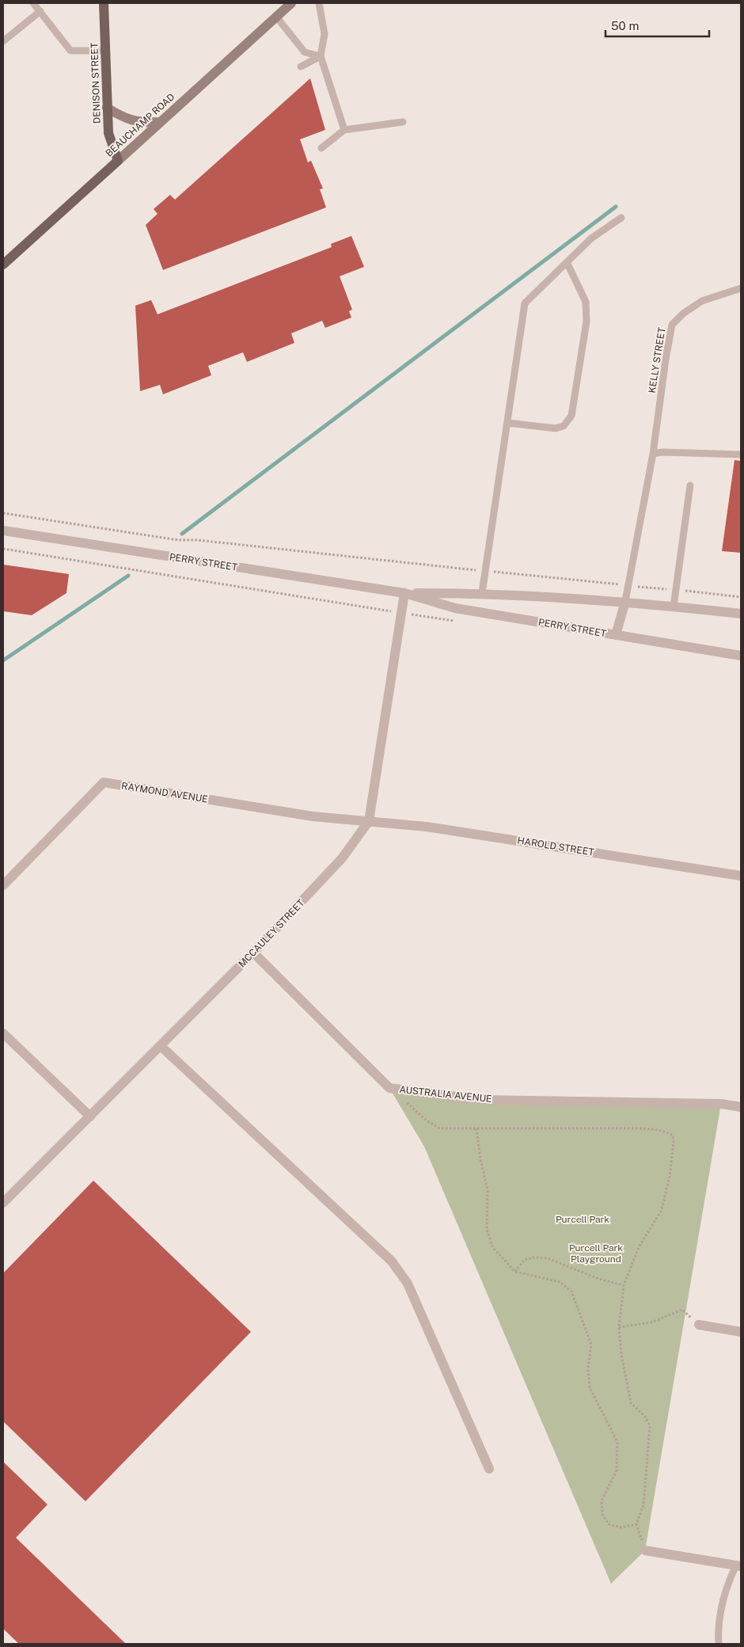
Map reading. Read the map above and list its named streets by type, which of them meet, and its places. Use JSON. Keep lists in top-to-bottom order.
{
  "streets": {
    "main road": ["DENISON STREET", "BEAUCHAMP ROAD"],
    "street": [
      "PERRY STREET",
      "RAYMOND AVENUE",
      "HAROLD STREET",
      "MCCAULEY STREET",
      "AUSTRALIA AVENUE"
    ],
    "lane": ["KELLY STREET"]
  },
  "crossings": [
    ["DENISON STREET", "BEAUCHAMP ROAD"],
    ["KELLY STREET", "PERRY STREET"],
    ["PERRY STREET", "MCCAULEY STREET"],
    ["RAYMOND AVENUE", "HAROLD STREET"],
    ["RAYMOND AVENUE", "MCCAULEY STREET"],
    ["HAROLD STREET", "MCCAULEY STREET"],
    ["MCCAULEY STREET", "AUSTRALIA AVENUE"]
  ],
  "parks": ["Purcell Park", "Purcell Park Playground"],
  "scale_bar": "50 m"
}
